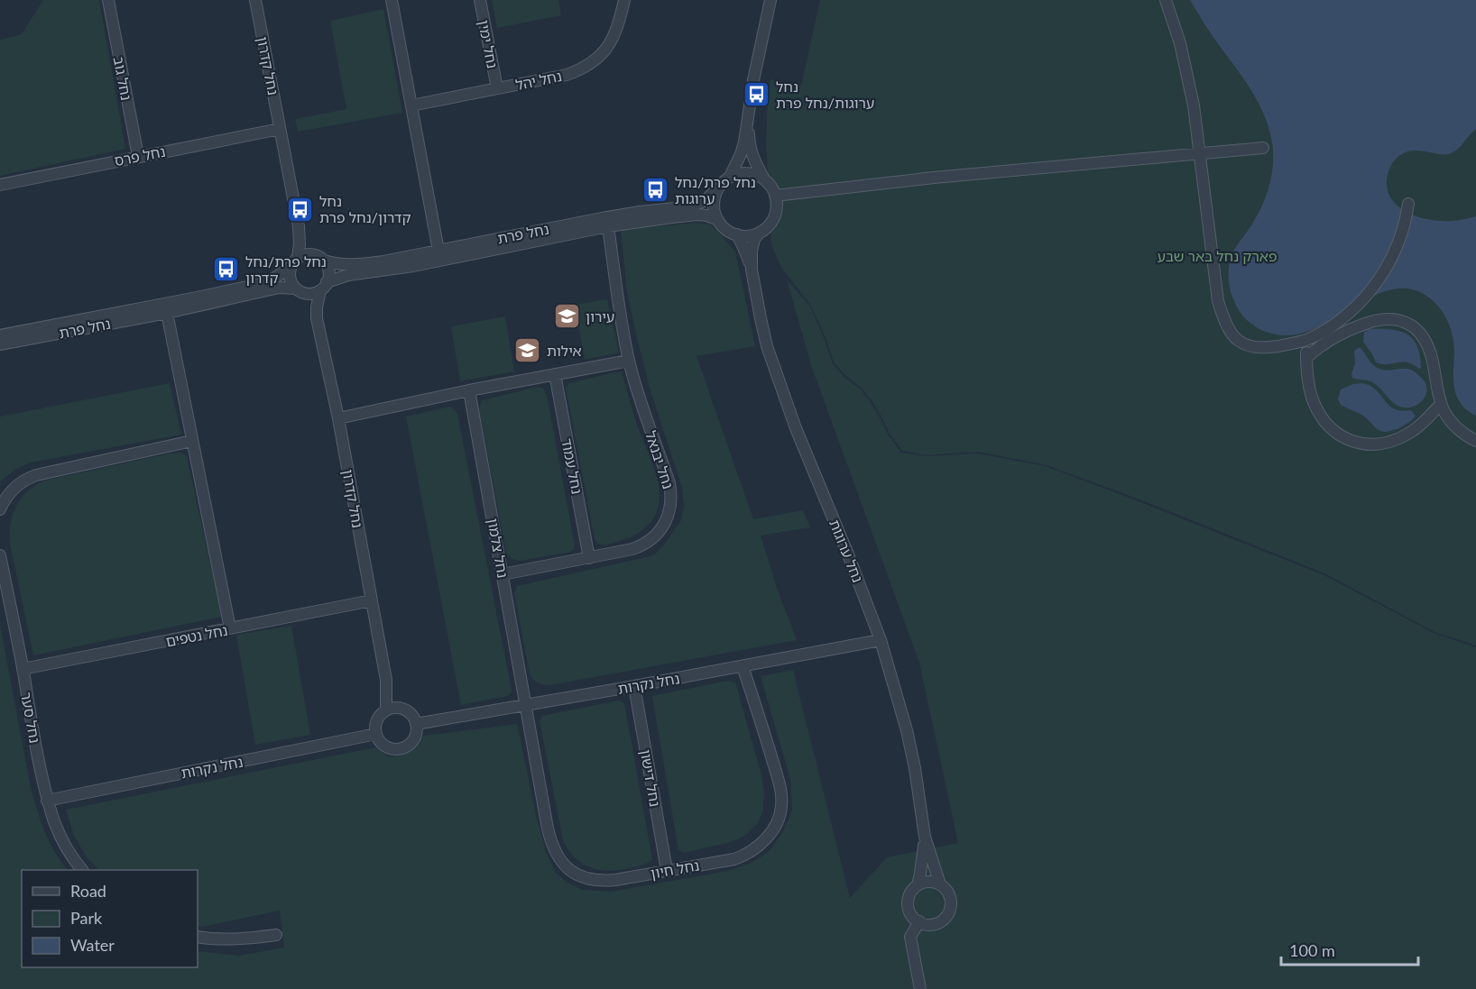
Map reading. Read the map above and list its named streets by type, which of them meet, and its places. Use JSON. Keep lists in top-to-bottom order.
{
  "streets": {
    "street": [
      "נחל ימין",
      "נחל קדרון",
      "נחל גוב",
      "נחל יהל",
      "נחל פרס",
      "נחל פרת",
      "נחל יבנאל",
      "נחל עמוד",
      "נחל צלמון",
      "נחל ערוגות",
      "נחל נטפים",
      "נחל נקרות",
      "נחל סער",
      "נחל דישון",
      "נחל חיון"
    ]
  },
  "crossings": [
    ["נחל ימין", "נחל יהל"],
    ["נחל קדרון", "נחל פרס"],
    ["נחל קדרון", "נחל פרת"],
    ["נחל קדרון", "נחל נטפים"],
    ["נחל קדרון", "נחל נקרות"],
    ["נחל גוב", "נחל פרס"],
    ["נחל פרת", "נחל יבנאל"],
    ["נחל פרת", "נחל ערוגות"],
    ["נחל יבנאל", "נחל עמוד"],
    ["נחל יבנאל", "נחל צלמון"],
    ["נחל צלמון", "נחל נקרות"],
    ["נחל צלמון", "נחל חיון"],
    ["נחל ערוגות", "נחל נקרות"],
    ["נחל נטפים", "נחל סער"],
    ["נחל נקרות", "נחל סער"],
    ["נחל נקרות", "נחל דישון"],
    ["נחל נקרות", "נחל חיון"],
    ["נחל דישון", "נחל חיון"]
  ],
  "parks": ["פארק נחל באר שבע"],
  "places": {
    "bus stop": [
      "נחל ערוגות/נחל פרת",
      "נחל פרת/נחל ערוגות",
      "נחל קדרון/נחל פרת",
      "נחל פרת/נחל קדרון"
    ],
    "school or university": ["עירון", "אילות"]
  },
  "legend": ["Road", "Park", "Water"],
  "scale_bar": "100 m"
}
